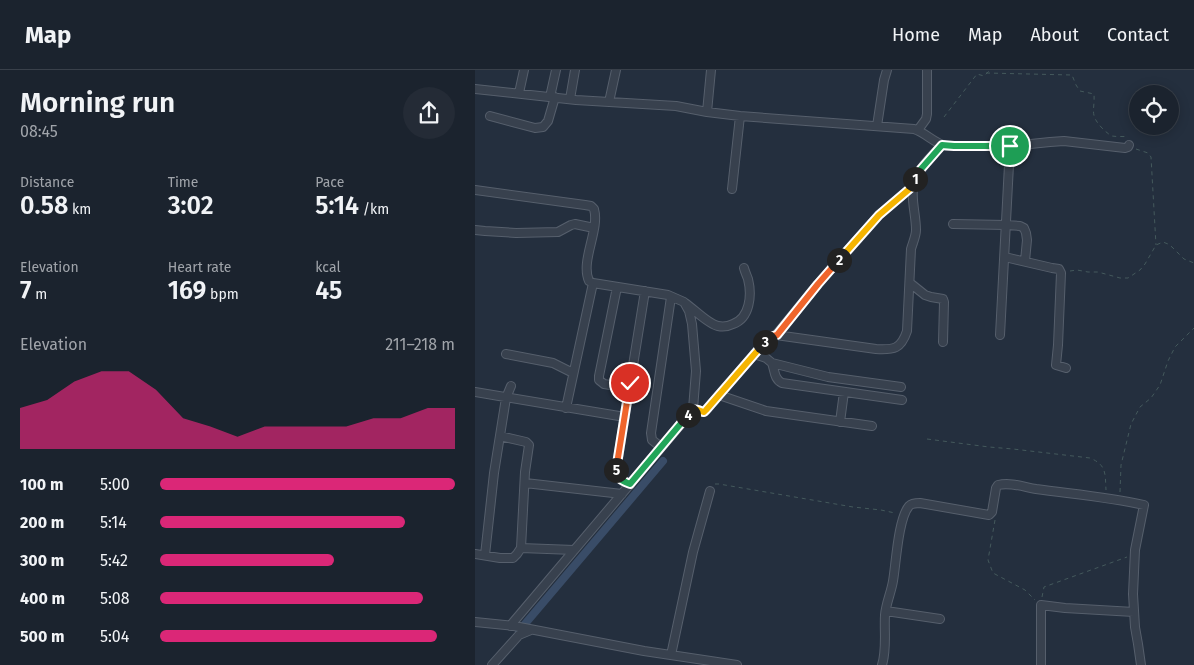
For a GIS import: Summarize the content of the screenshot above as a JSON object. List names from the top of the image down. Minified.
{"page":{"header":"Map","nav":["Home","Map","About","Contact"],"heading":["Morning run","08:45"],"stats":[["Distance","0.58 km"],["Time","3:02"],["Pace","5:14 /km"],["Elevation","7 m"],["Heart rate","169 bpm"],["kcal","45"]],"pins":["1","2","3","4","5"],"chart":["Elevation","211–218 m"],"list":[{"name":"100 m","note":"5:00"},{"name":"200 m","note":"5:14"},{"name":"300 m","note":"5:42"},{"name":"400 m","note":"5:08"},{"name":"500 m","note":"5:04"}]}}
